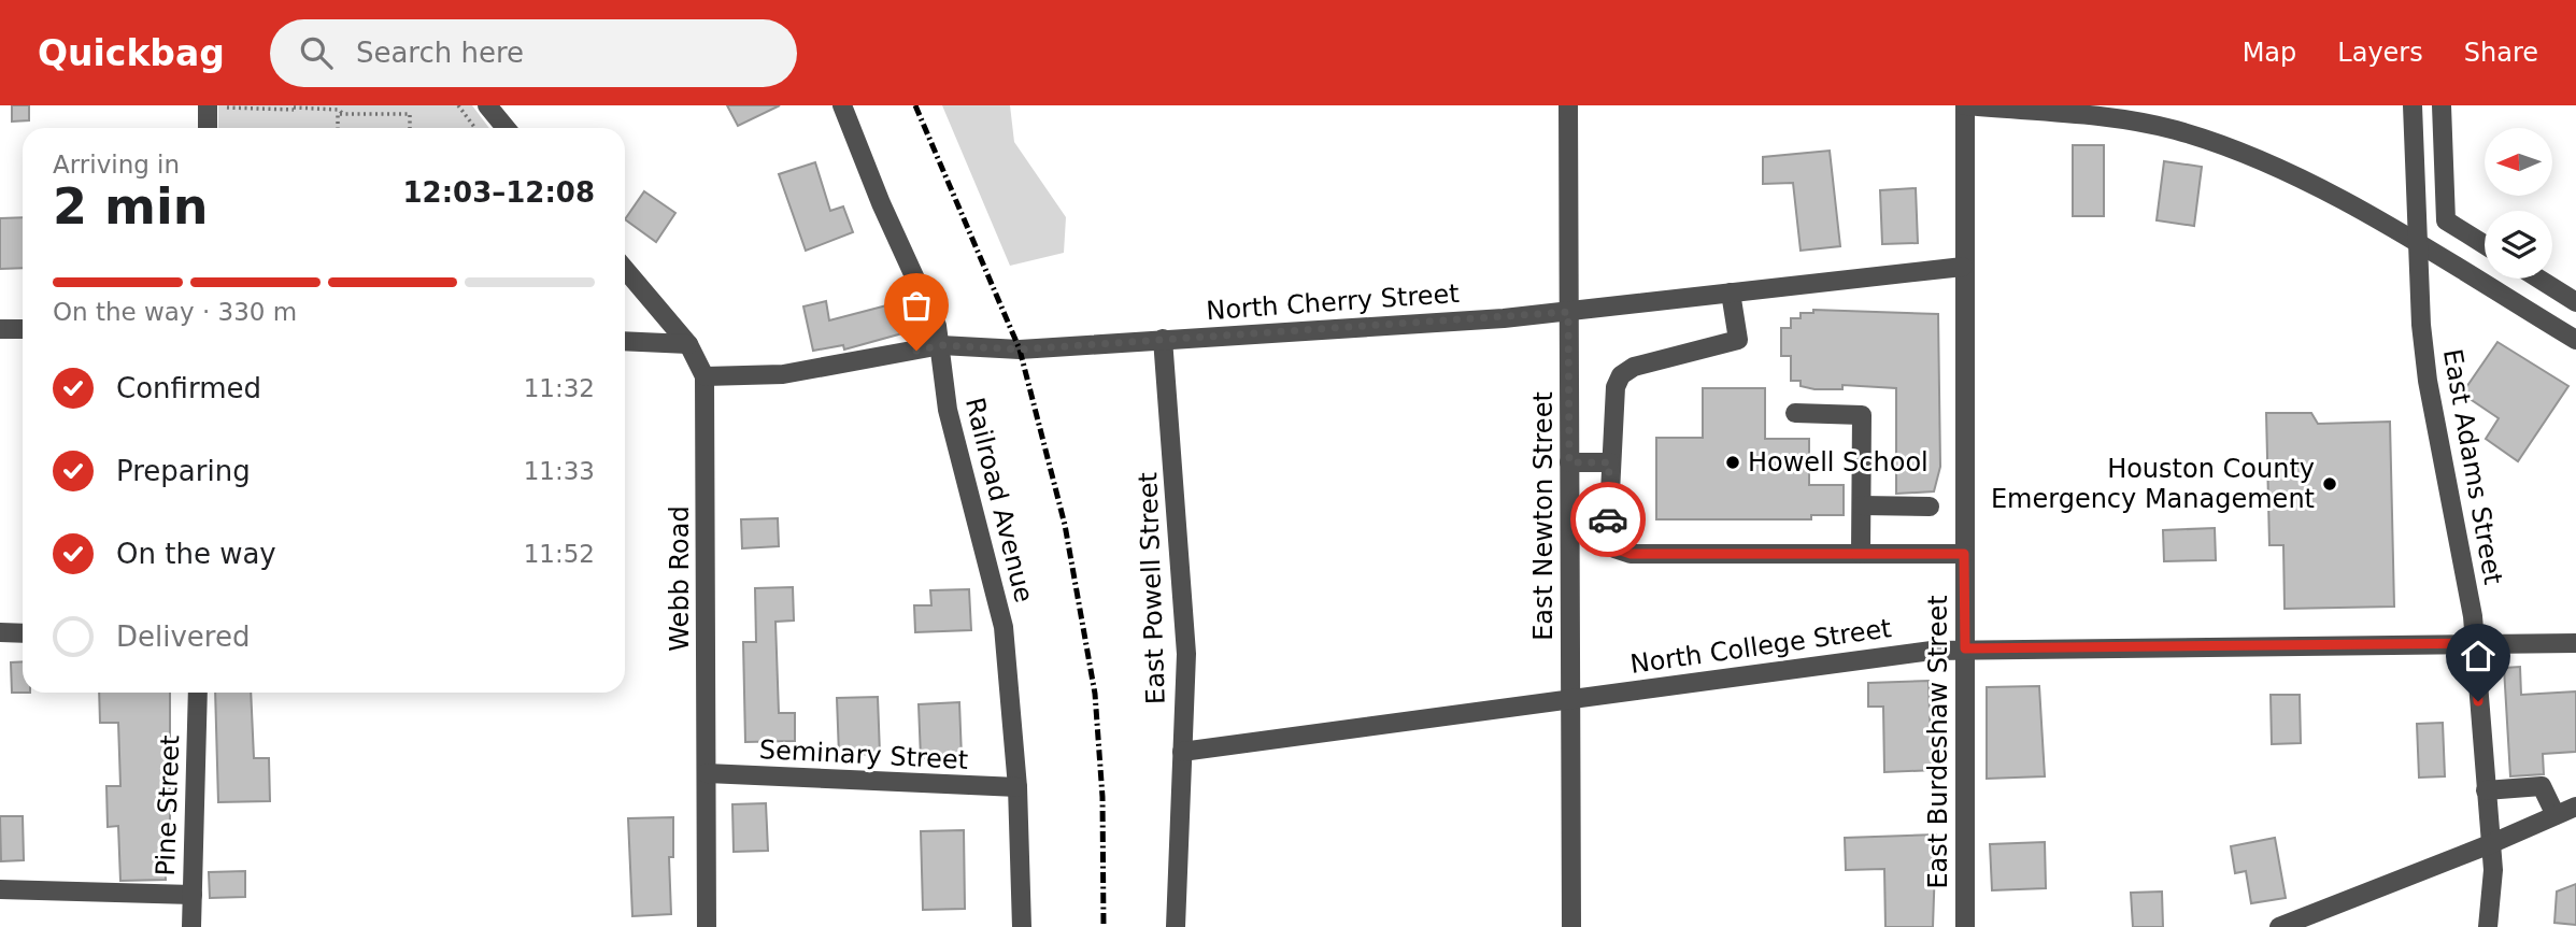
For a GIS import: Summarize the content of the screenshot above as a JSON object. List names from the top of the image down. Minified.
{"streets":{"street":["North Cherry Street","East Adams Street","Railroad Avenue","East Newton Street","Webb Road","East Powell Street","North College Street","East Burdeshaw Street","Seminary Street","Pine Street"]},"crossings":[["North Cherry Street","Railroad Avenue"],["North Cherry Street","East Newton Street"],["North Cherry Street","Webb Road"],["North Cherry Street","East Powell Street"],["North Cherry Street","East Burdeshaw Street"],["East Adams Street","North College Street"],["Railroad Avenue","Seminary Street"],["East Newton Street","North College Street"],["Webb Road","Seminary Street"],["East Powell Street","North College Street"],["North College Street","East Burdeshaw Street"]],"places":["Howell School","Houston County Emergency Management"],"north":"left","page":{"header":"Quickbag","search":"Search here","nav":["Map","Layers","Share"],"heading":["2 min","Arriving in","12:03–12:08"],"bar":"On the way · 330 m","list":[["Confirmed","11:32"],["Preparing","11:33"],["On the way","11:52"],"Delivered"]}}
